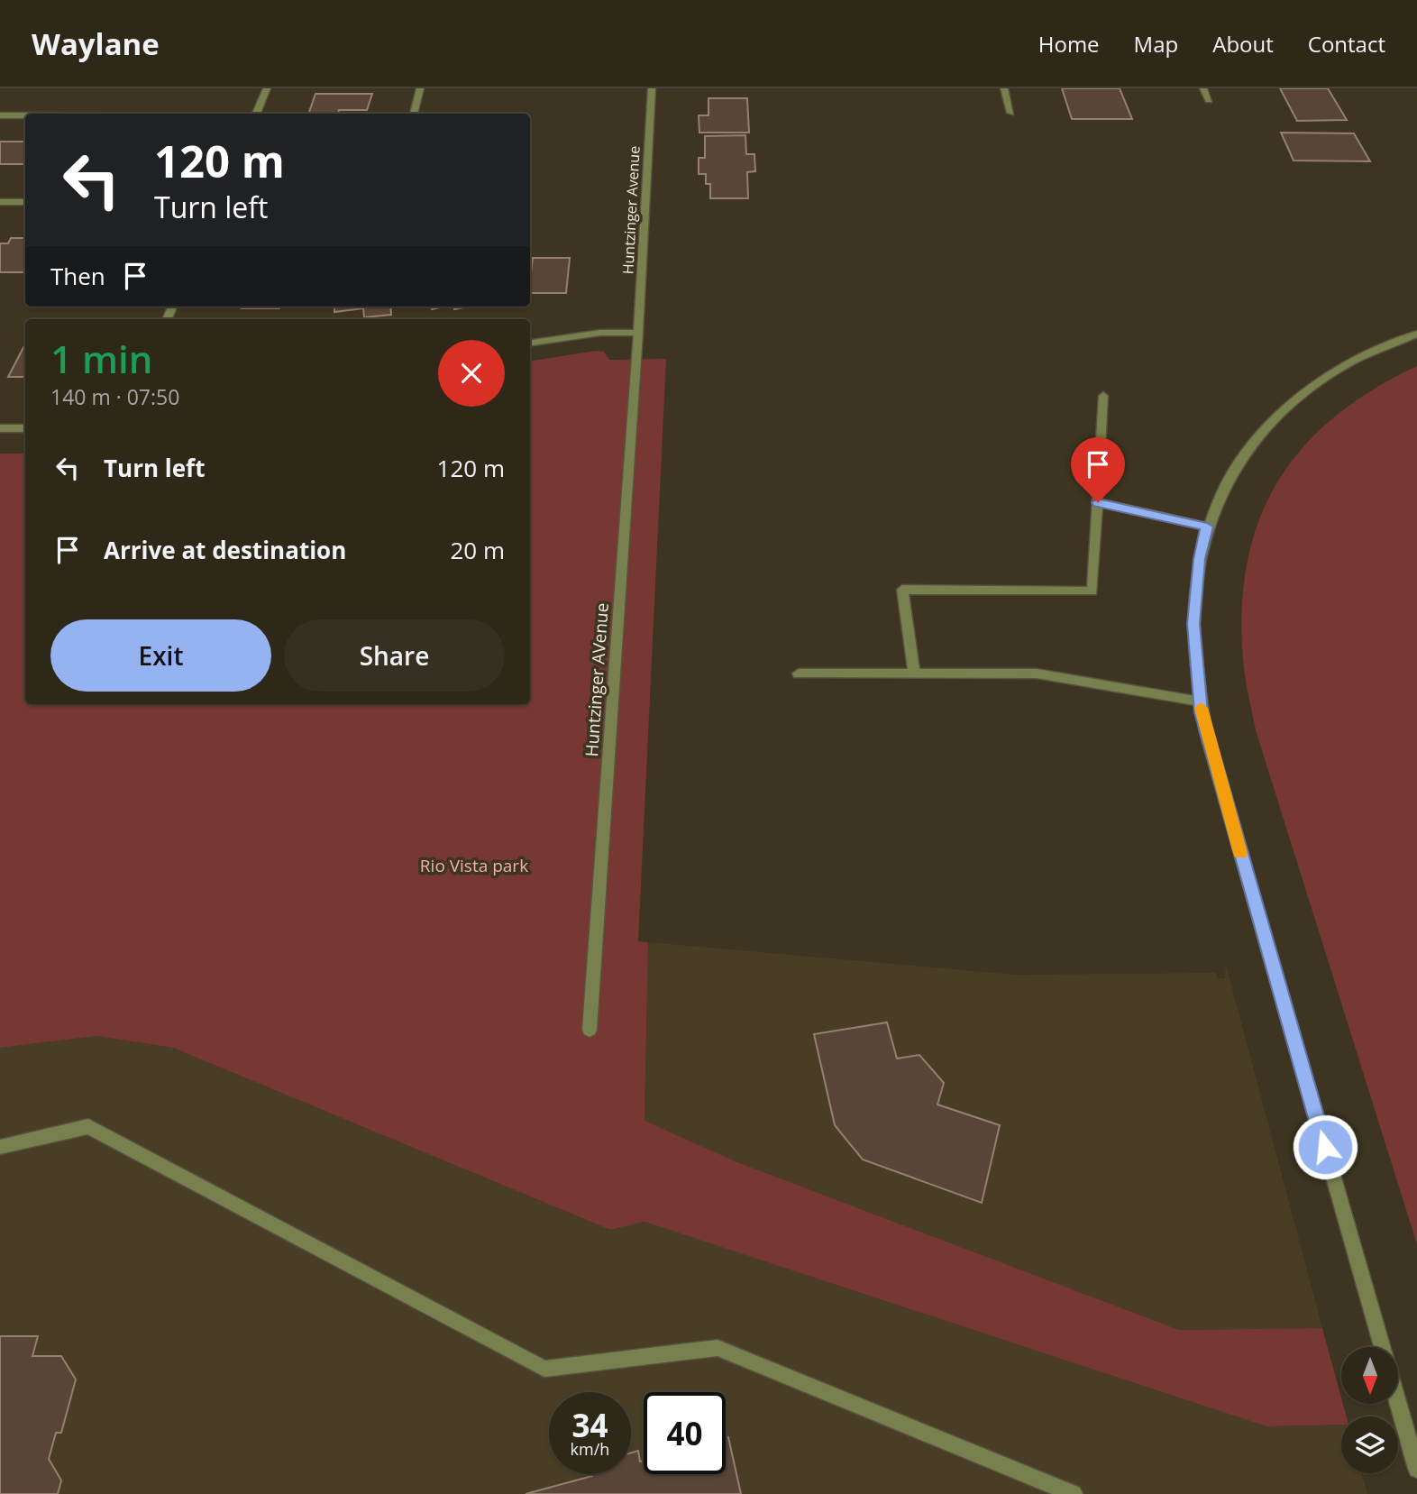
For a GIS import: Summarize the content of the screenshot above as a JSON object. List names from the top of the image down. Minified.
{"streets":{"street":["Huntzinger Avenue","Huntzinger AVenue"]},"crossings":[["Huntzinger Avenue","Huntzinger AVenue"]],"parks":["Rio Vista park"],"north":"bottom","page":{"header":"Waylane","nav":["Home","Map","About","Contact"],"turn":["120 m","Turn left"],"then":"Then","heading":["1 min","140 m · 07:50"],"list":[{"name":"Turn left","value":"120 m"},{"name":"Arrive at destination","value":"20 m"}],"buttons":["Exit","Share"],"speed":"34 km/h","limit":"40"}}
